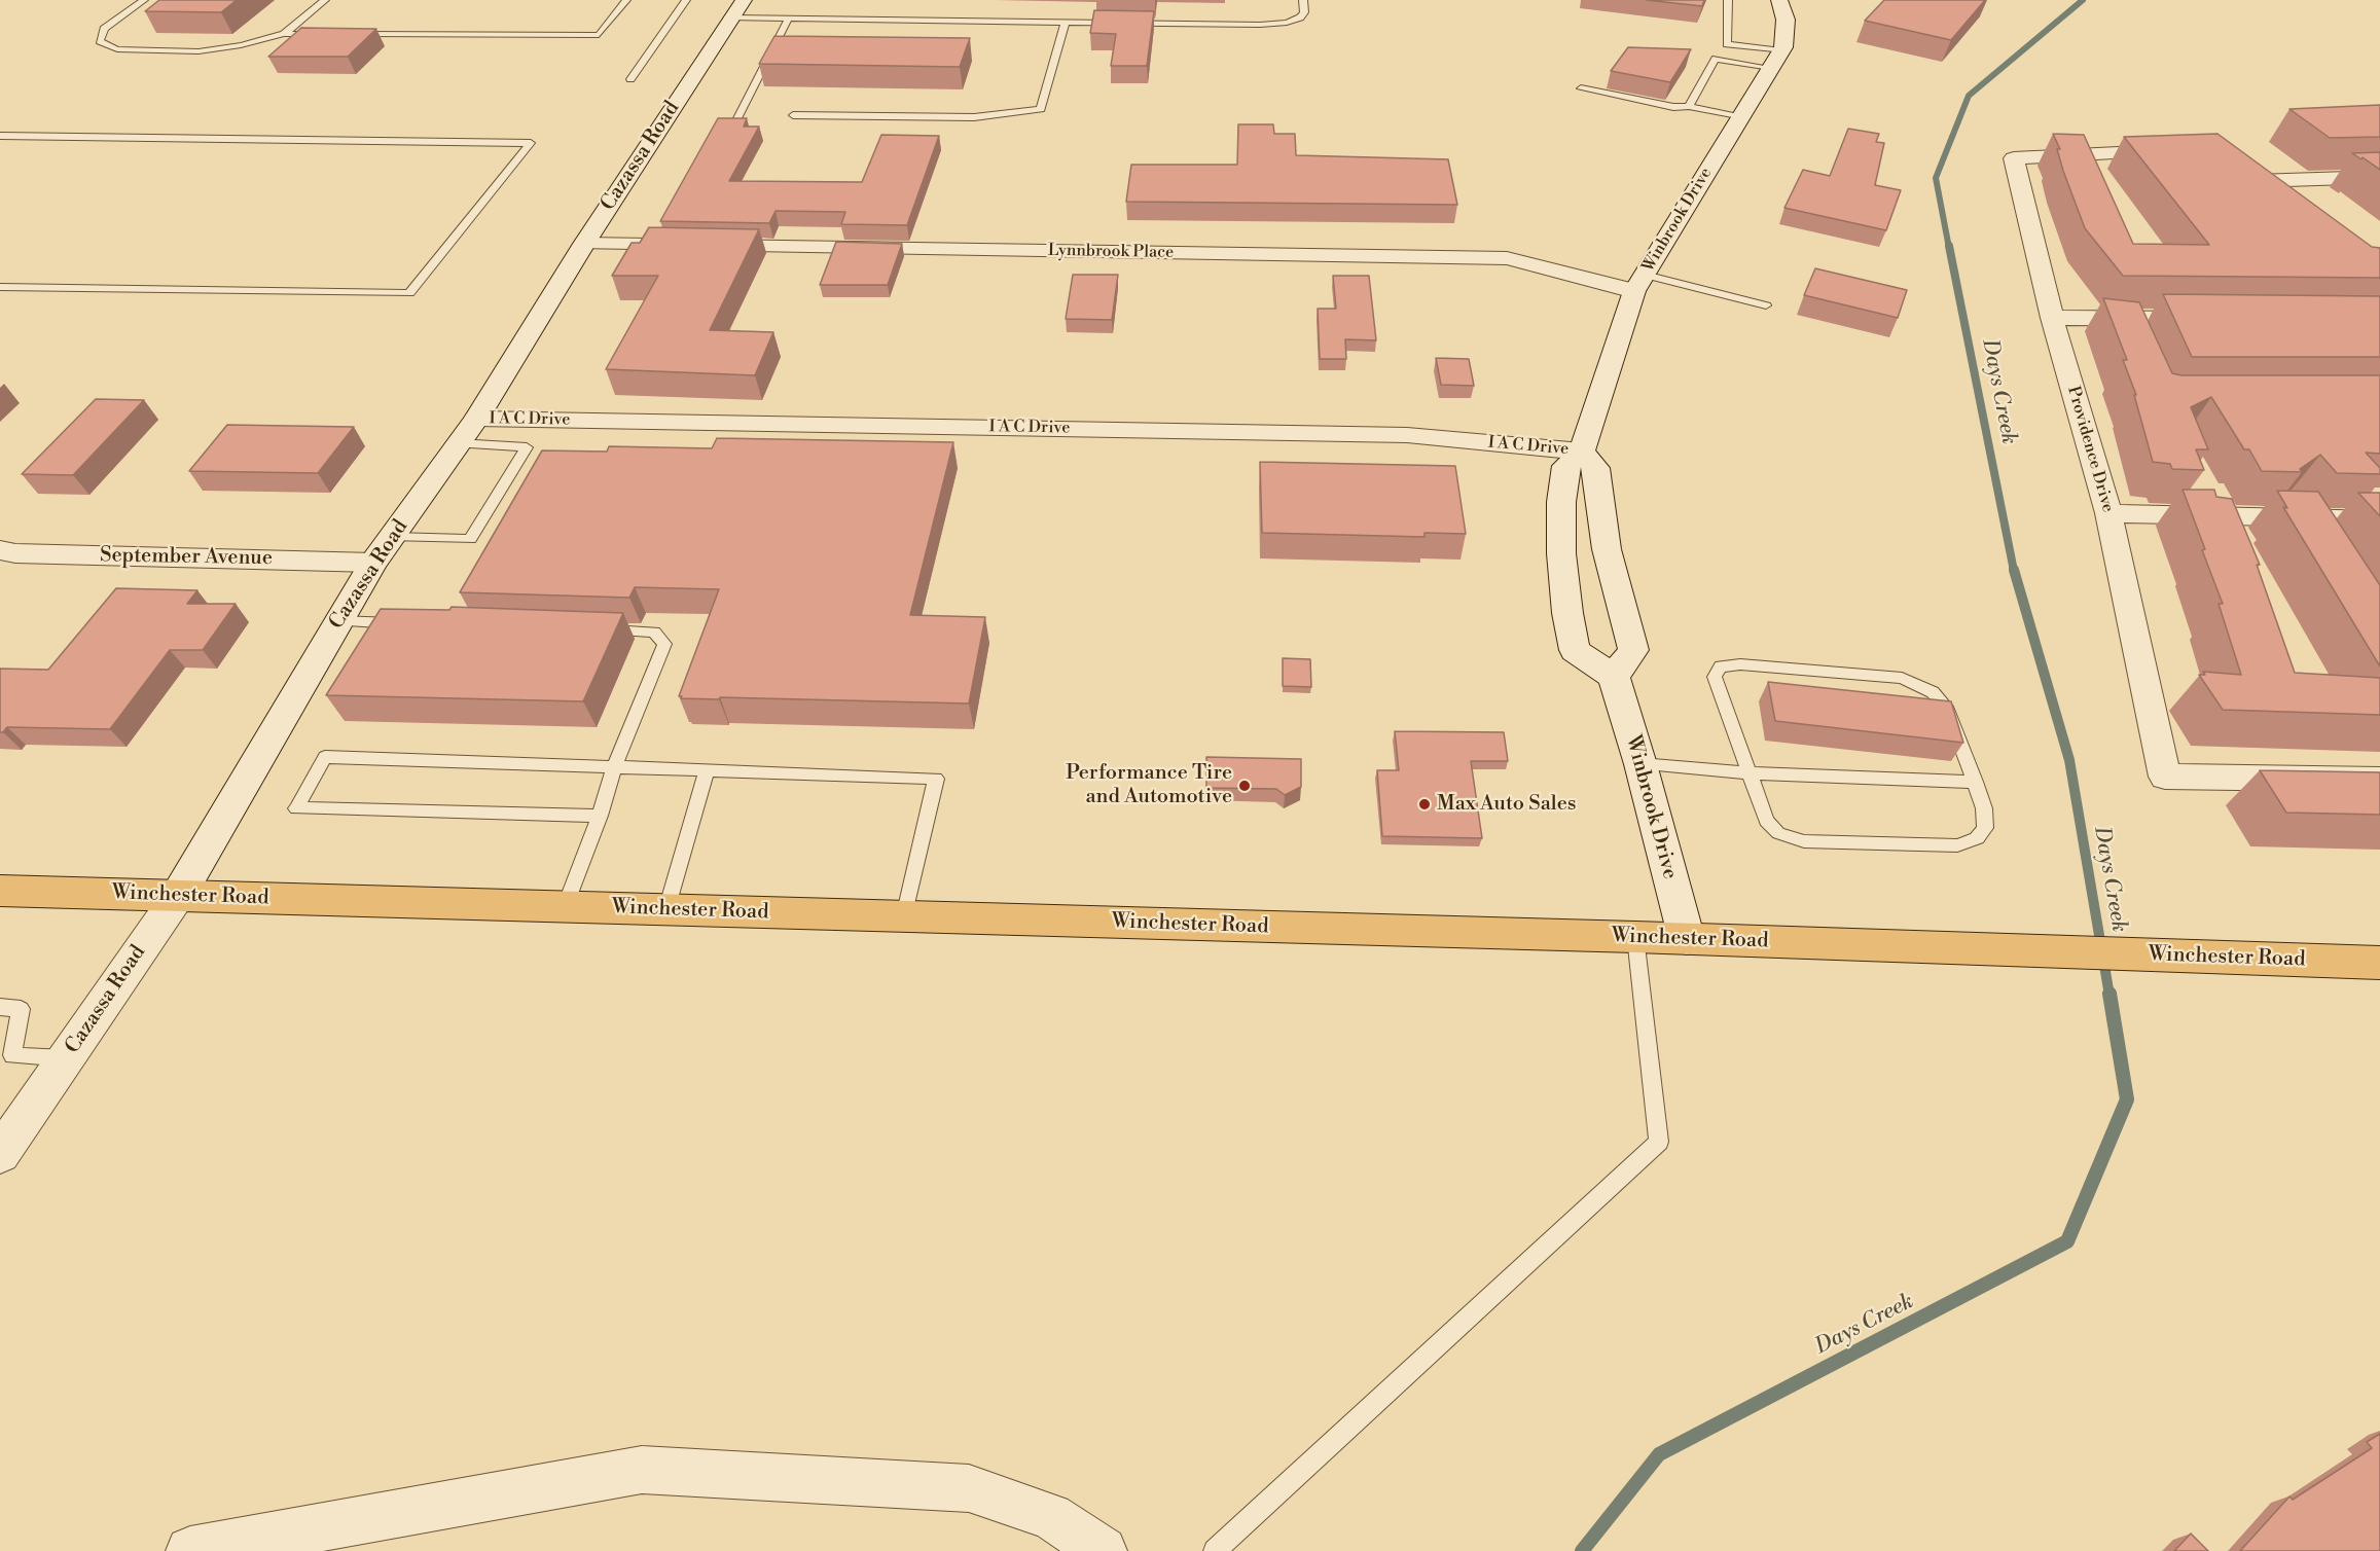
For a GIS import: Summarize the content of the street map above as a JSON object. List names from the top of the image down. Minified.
{"streets":{"main road":["Winchester Road"],"street":["Cazassa Road","Winbrook Drive","Lynnbrook Place","I A C Drive","Providence Drive","September Avenue"]},"crossings":[["Cazassa Road","Lynnbrook Place"],["Cazassa Road","I A C Drive"],["Cazassa Road","September Avenue"],["Cazassa Road","Winchester Road"],["Winbrook Drive","Lynnbrook Place"],["Winbrook Drive","I A C Drive"],["Winbrook Drive","Winchester Road"]],"water":["Days Creek"],"places":["Performance Tire and Automotive","Max Auto Sales"]}
